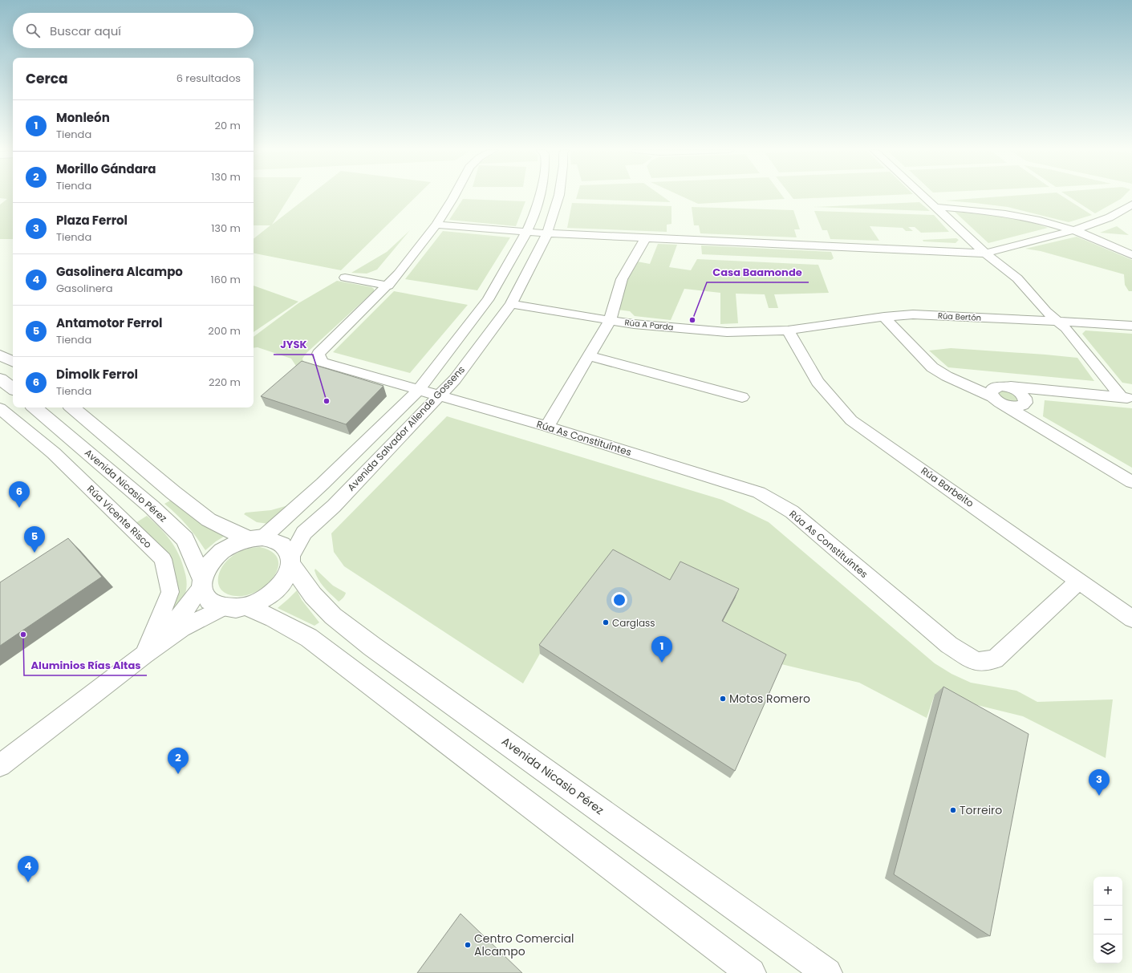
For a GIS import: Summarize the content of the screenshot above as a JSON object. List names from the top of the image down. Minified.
{"streets":{"highway":["Avenida Nicasio Pérez"],"street":["Rúa Bertón","Rúa A Parda","Avenida Salvador Allende Gossens","Rúa As Constituíntes","Rúa Barbeito","Rúa Vicente Risco"]},"crossings":[["Rúa Bertón","Rúa A Parda"],["Rúa Bertón","Rúa Barbeito"],["Rúa A Parda","Avenida Salvador Allende Gossens"],["Rúa A Parda","Rúa Barbeito"],["Avenida Salvador Allende Gossens","Rúa As Constituíntes"],["Avenida Salvador Allende Gossens","Avenida Nicasio Pérez"],["Rúa As Constituíntes","Rúa Barbeito"]],"places":["Casa Baamonde","JYSK","Carglass","Aluminios Rías Altas","Motos Romero","Torreiro","Centro Comercial Alcampo"],"page":{"search":"Buscar aquí","heading":["Cerca","6 resultados"],"list":[{"mark":"1","name":"Monleón","note":"Tienda","value":"20 m"},{"mark":"2","name":"Morillo Gándara","note":"Tienda","value":"130 m"},{"mark":"3","name":"Plaza Ferrol","note":"Tienda","value":"130 m"},{"mark":"4","name":"Gasolinera Alcampo","note":"Gasolinera","value":"160 m"},{"mark":"5","name":"Antamotor Ferrol","note":"Tienda","value":"200 m"},{"mark":"6","name":"Dimolk Ferrol","note":"Tienda","value":"220 m"}],"pins":["6","5","1","2","3","4"],"map_buttons":["+","−"]}}
